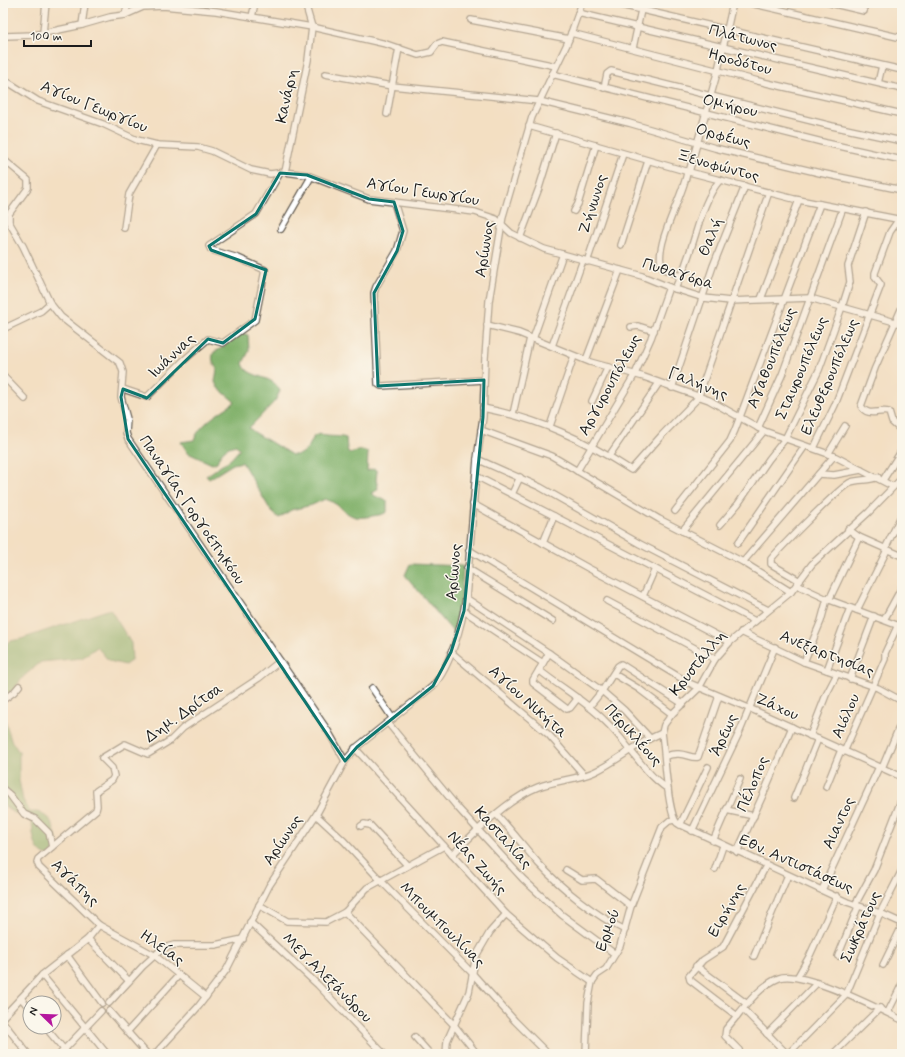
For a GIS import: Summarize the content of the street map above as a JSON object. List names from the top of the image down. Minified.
{"streets":{"street":["Πλάτωνος","Ηροδότου","Κανάρη","Ομήρου","Αγίου Γεωργίου","Ορφέως","Ξενοφώντος","Ζήνωνος","Θαλή","Αρίωνος","Πυθαγόρα","Ιωάννας","Αγαθουπόλεως","Σταυρουπόλεως","Ελευθερουπόλεως","Γαλήνης","Αργυρουπόλεως","Παναγίας Γοργοεπηκόου","Ανεξαρτησίας","Κρυστάλλη","Αγίου Νικήτα","Ζάχου","Δημ. Δρίτσα","Αιόλου","Περικλέους","Άρεως","Πέλοπος","Αιαντος","Κασταλίας","Νέας Ζωής","Εθν. Αντιστάσεως","Αγάπης","Ειρήνης","Μπουμπουλίνας","Σωκράτους","Ερμού","Ηλείας","Μεγ.Αλεξάνδρου"]},"crossings":[["Πλάτωνος","Αρίωνος"],["Ηροδότου","Αρίωνος"],["Κανάρη","Αγίου Γεωργίου"],["Κανάρη","Ιωάννας"],["Ομήρου","Αρίωνος"],["Αγίου Γεωργίου","Αρίωνος"],["Αγίου Γεωργίου","Πυθαγόρα"],["Αγίου Γεωργίου","Ιωάννας"],["Ορφέως","Αρίωνος"],["Ξενοφώντος","Ζήνωνος"],["Ξενοφώντος","Θαλή"],["Ξενοφώντος","Αρίωνος"],["Ξενοφώντος","Αγαθουπόλεως"],["Ξενοφώντος","Σταυρουπόλεως"],["Ξενοφώντος","Ελευθερουπόλεως"],["Ξενοφώντος","Αργυρουπόλεως"],["Ζήνωνος","Πυθαγόρα"],["Ζήνωνος","Γαλήνης"],["Θαλή","Πυθαγόρα"],["Θαλή","Γαλήνης"],["Αρίωνος","Πυθαγόρα"],["Αρίωνος","Γαλήνης"],["Αρίωνος","Παναγίας Γοργοεπηκόου"],["Αρίωνος","Αγίου Νικήτα"],["Αρίωνος","Ζάχου"],["Αρίωνος","Κασταλίας"],["Αρίωνος","Νέας Ζωής"],["Αρίωνος","Μπουμπουλίνας"],["Αρίωνος","Ηλείας"],["Αρίωνος","Μεγ.Αλεξάνδρου"],["Πυθαγόρα","Αγαθουπόλεως"],["Πυθαγόρα","Σταυρουπόλεως"],["Πυθαγόρα","Ελευθερουπόλεως"],["Πυθαγόρα","Αργυρουπόλεως"],["Ιωάννας","Παναγίας Γοργοεπηκόου"],["Αγαθουπόλεως","Γαλήνης"],["Σταυρουπόλεως","Γαλήνης"],["Ελευθερουπόλεως","Γαλήνης"],["Γαλήνης","Αργυρουπόλεως"],["Γαλήνης","Κρυστάλλη"],["Παναγίας Γοργοεπηκόου","Δημ. Δρίτσα"],["Ανεξαρτησίας","Κρυστάλλη"],["Ανεξαρτησίας","Αιόλου"],["Ανεξαρτησίας","Άρεως"],["Κρυστάλλη","Ζάχου"],["Ζάχου","Αιόλου"],["Ζάχου","Άρεως"],["Ζάχου","Πέλοπος"],["Ζάχου","Αιαντος"],["Δημ. Δρίτσα","Αγάπης"],["Άρεως","Εθν. Αντιστάσεως"],["Πέλοπος","Εθν. Αντιστάσεως"],["Αιαντος","Εθν. Αντιστάσεως"],["Κασταλίας","Ερμού"],["Νέας Ζωής","Ερμού"],["Εθν. Αντιστάσεως","Ειρήνης"],["Εθν. Αντιστάσεως","Σωκράτους"],["Αγάπης","Ηλείας"]],"scale_bar":"100 m","north":"top left"}
